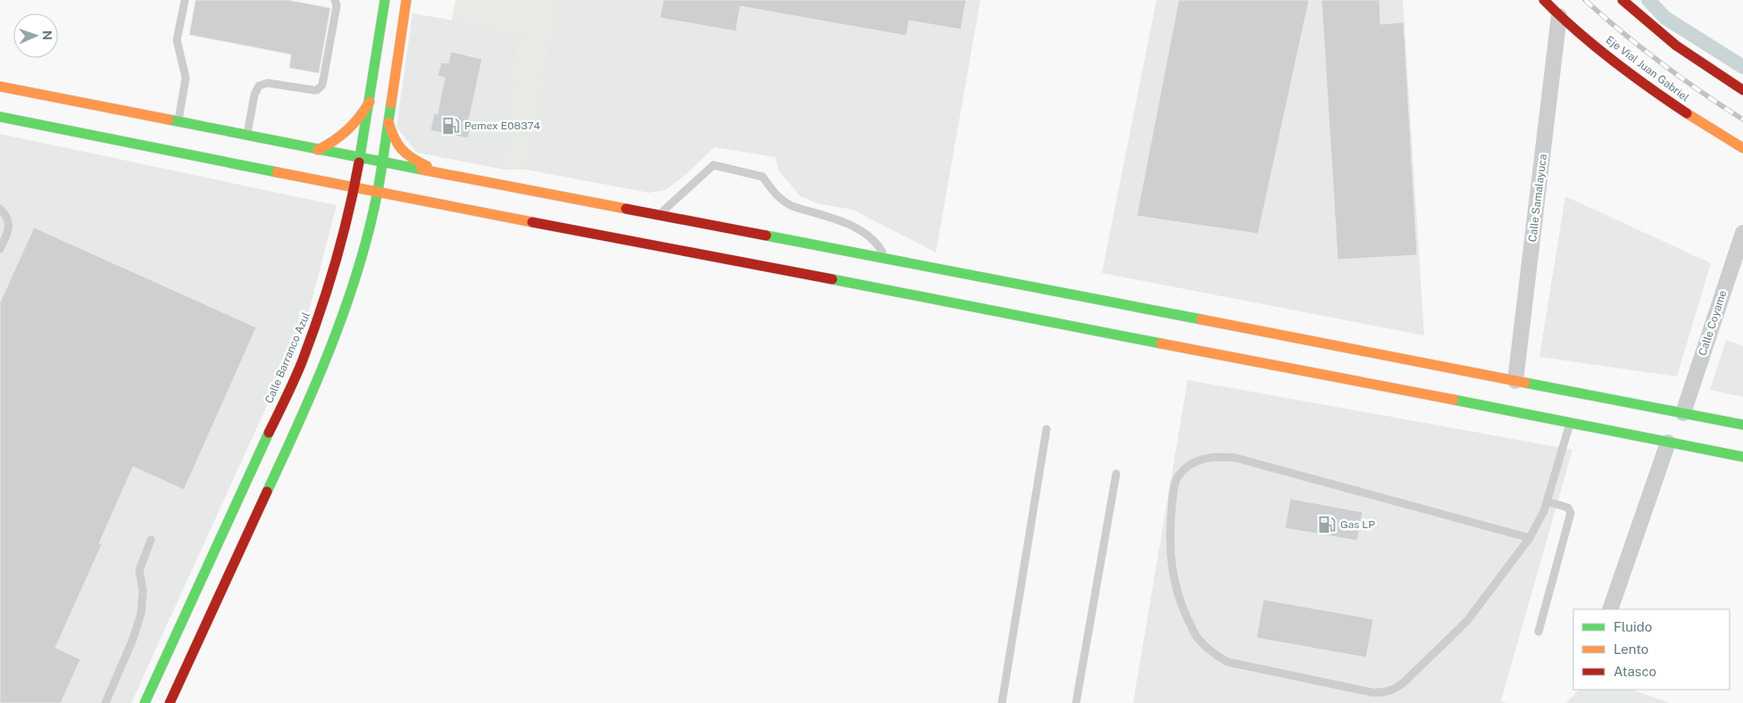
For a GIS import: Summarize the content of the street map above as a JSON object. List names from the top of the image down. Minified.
{"streets":{"main road":["Eje Vial Juan Gabriel","Calle Barranco Azul"],"street":["Calle Samalayuca","Calle Coyame"]},"crossings":[["Eje Vial Juan Gabriel","Calle Samalayuca"]],"places":{"fuel station":["Pemex E08374","Gas LP"]},"legend":["Fluido","Lento","Atasco"],"north":"right"}
